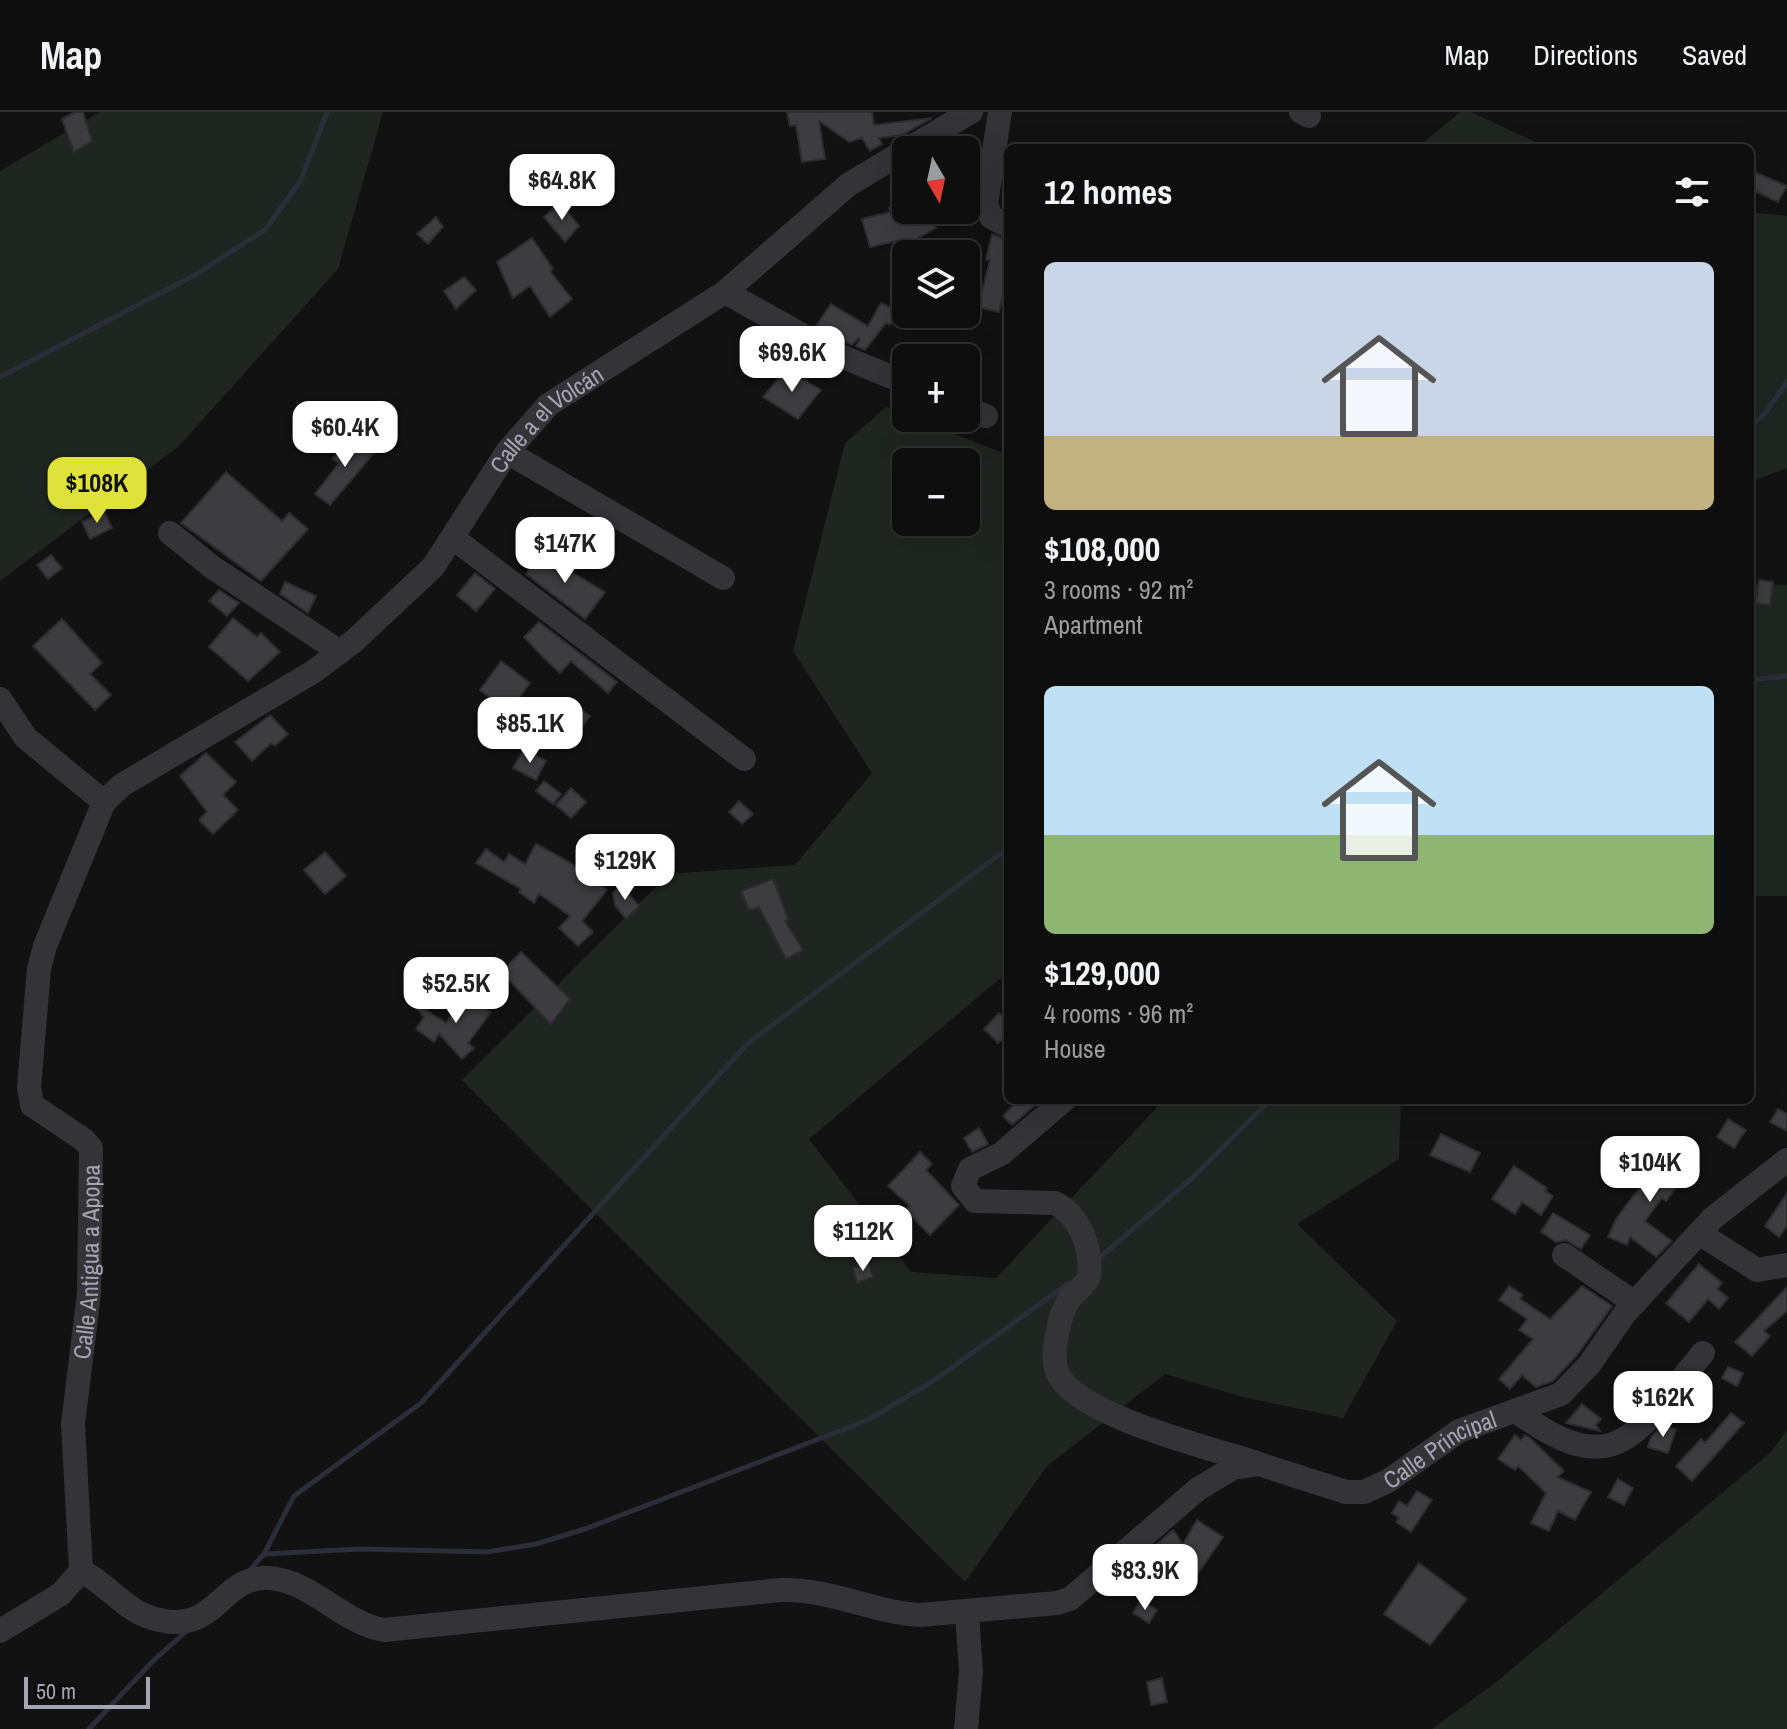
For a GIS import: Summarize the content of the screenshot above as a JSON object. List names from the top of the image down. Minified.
{"streets":{"street":["Calle a el Volcán","Calle Antigua a Apopa","Calle Principal"]},"crossings":[["Calle a el Volcán","Calle Antigua a Apopa"]],"scale_bar":"50 m","north":"bottom","page":{"header":"Map","nav":["Map","Directions","Saved"],"map_buttons":["+","−"],"heading":"12 homes","price":["$64.8K","$69.6K","$60.4K","$108K","$147K","$85.1K","$129K","$52.5K","$104K","$112K","$162K","$83.9K"],"list":[{"name":"$108,000","note":"3 rooms · 92 m² · Apartment"},{"name":"$129,000","note":"4 rooms · 96 m² · House"}],"scale":"50 m"}}
